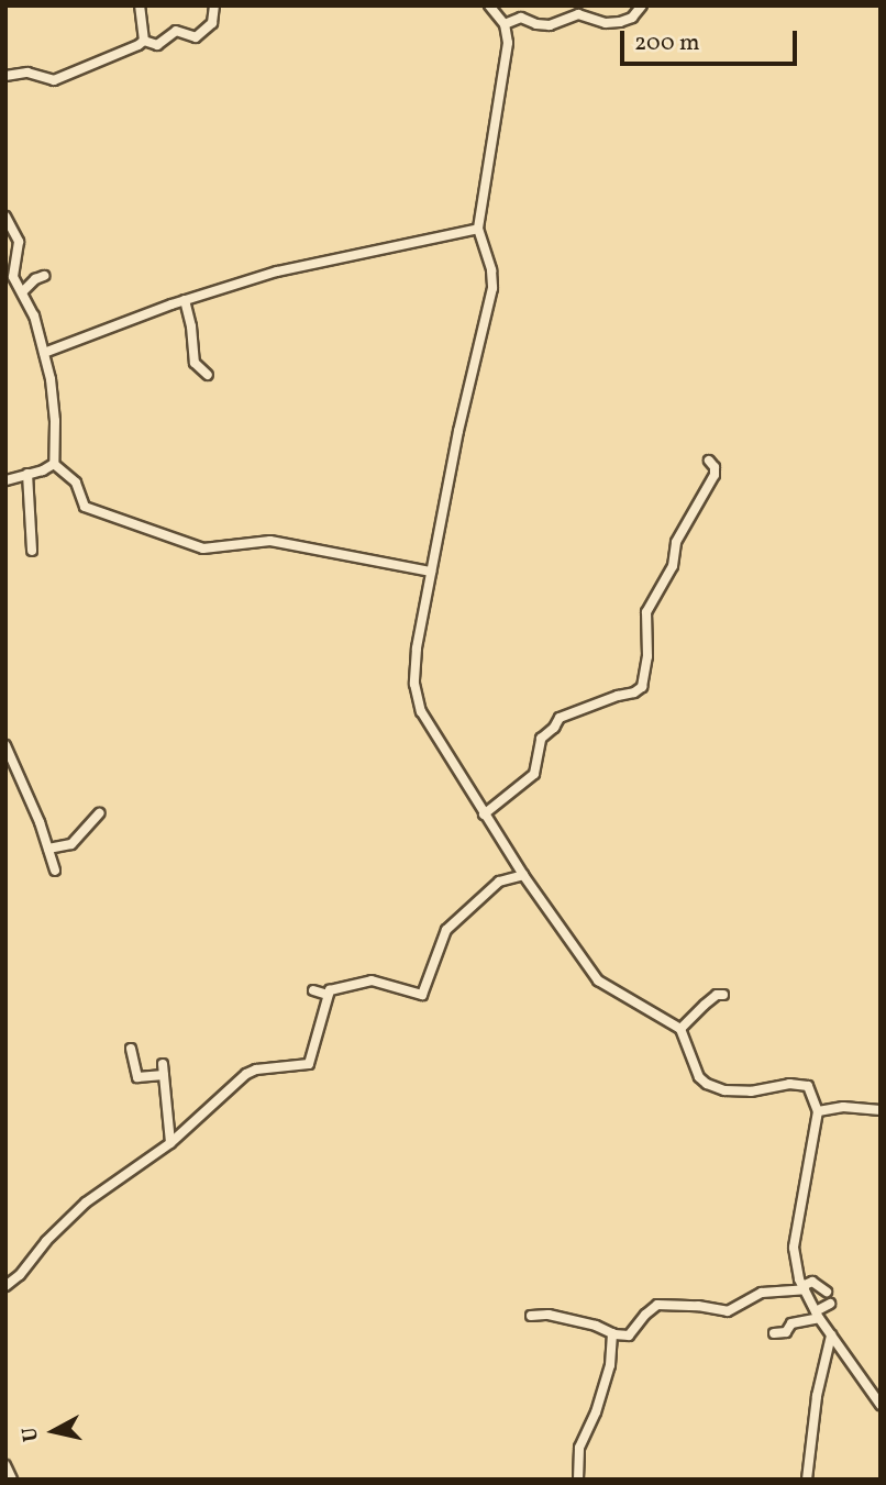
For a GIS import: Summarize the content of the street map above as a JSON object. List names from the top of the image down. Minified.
{"scale_bar":"200 m","north":"left"}
